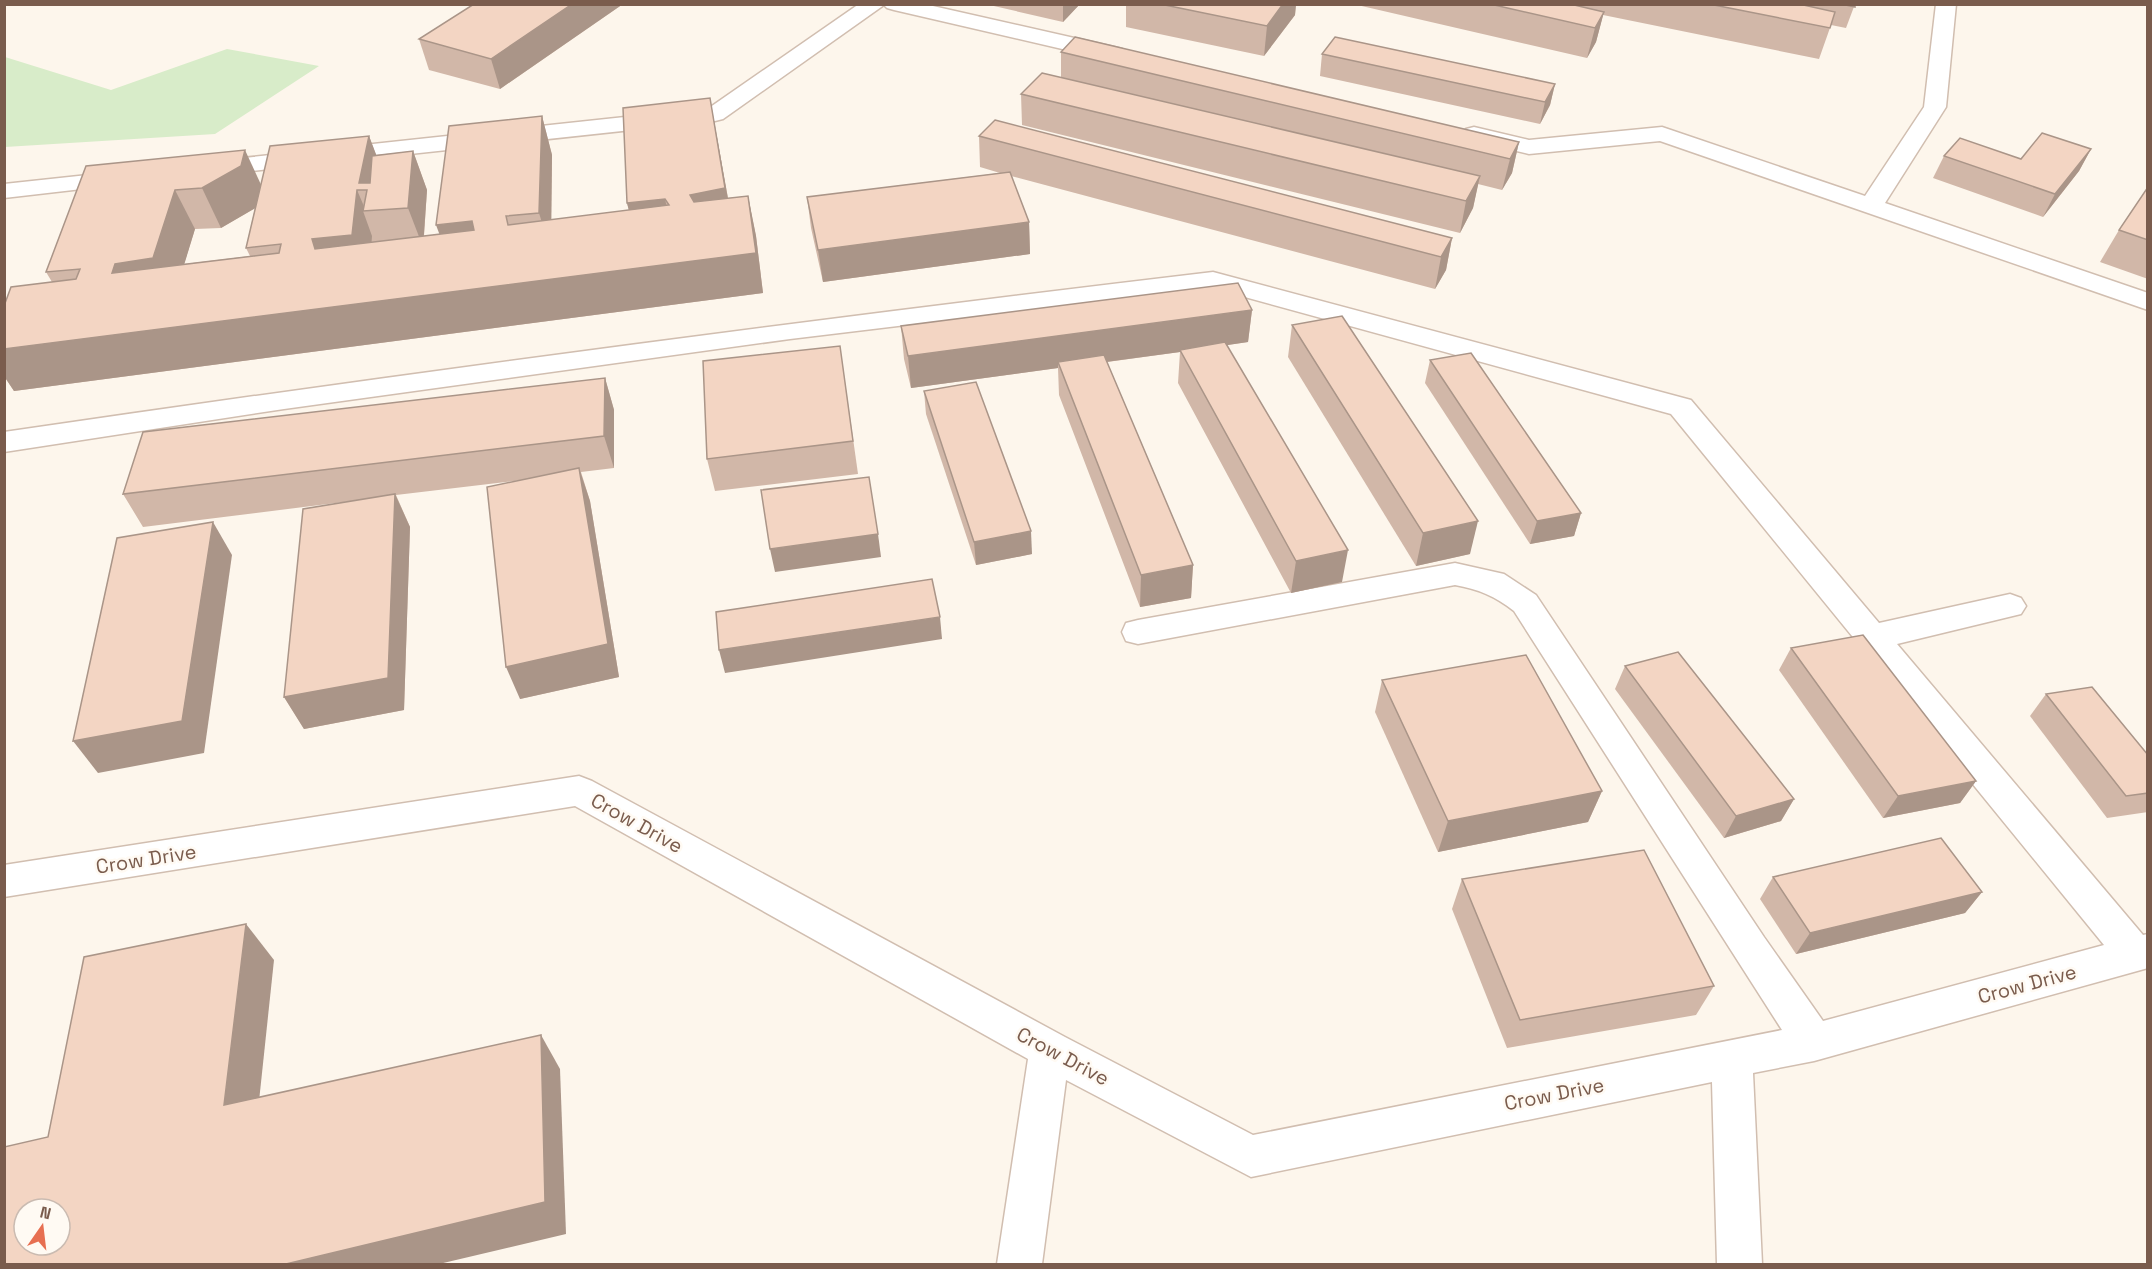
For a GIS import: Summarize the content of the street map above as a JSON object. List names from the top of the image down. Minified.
{"streets":{"lane":["Crow Drive"]},"north":"top"}
